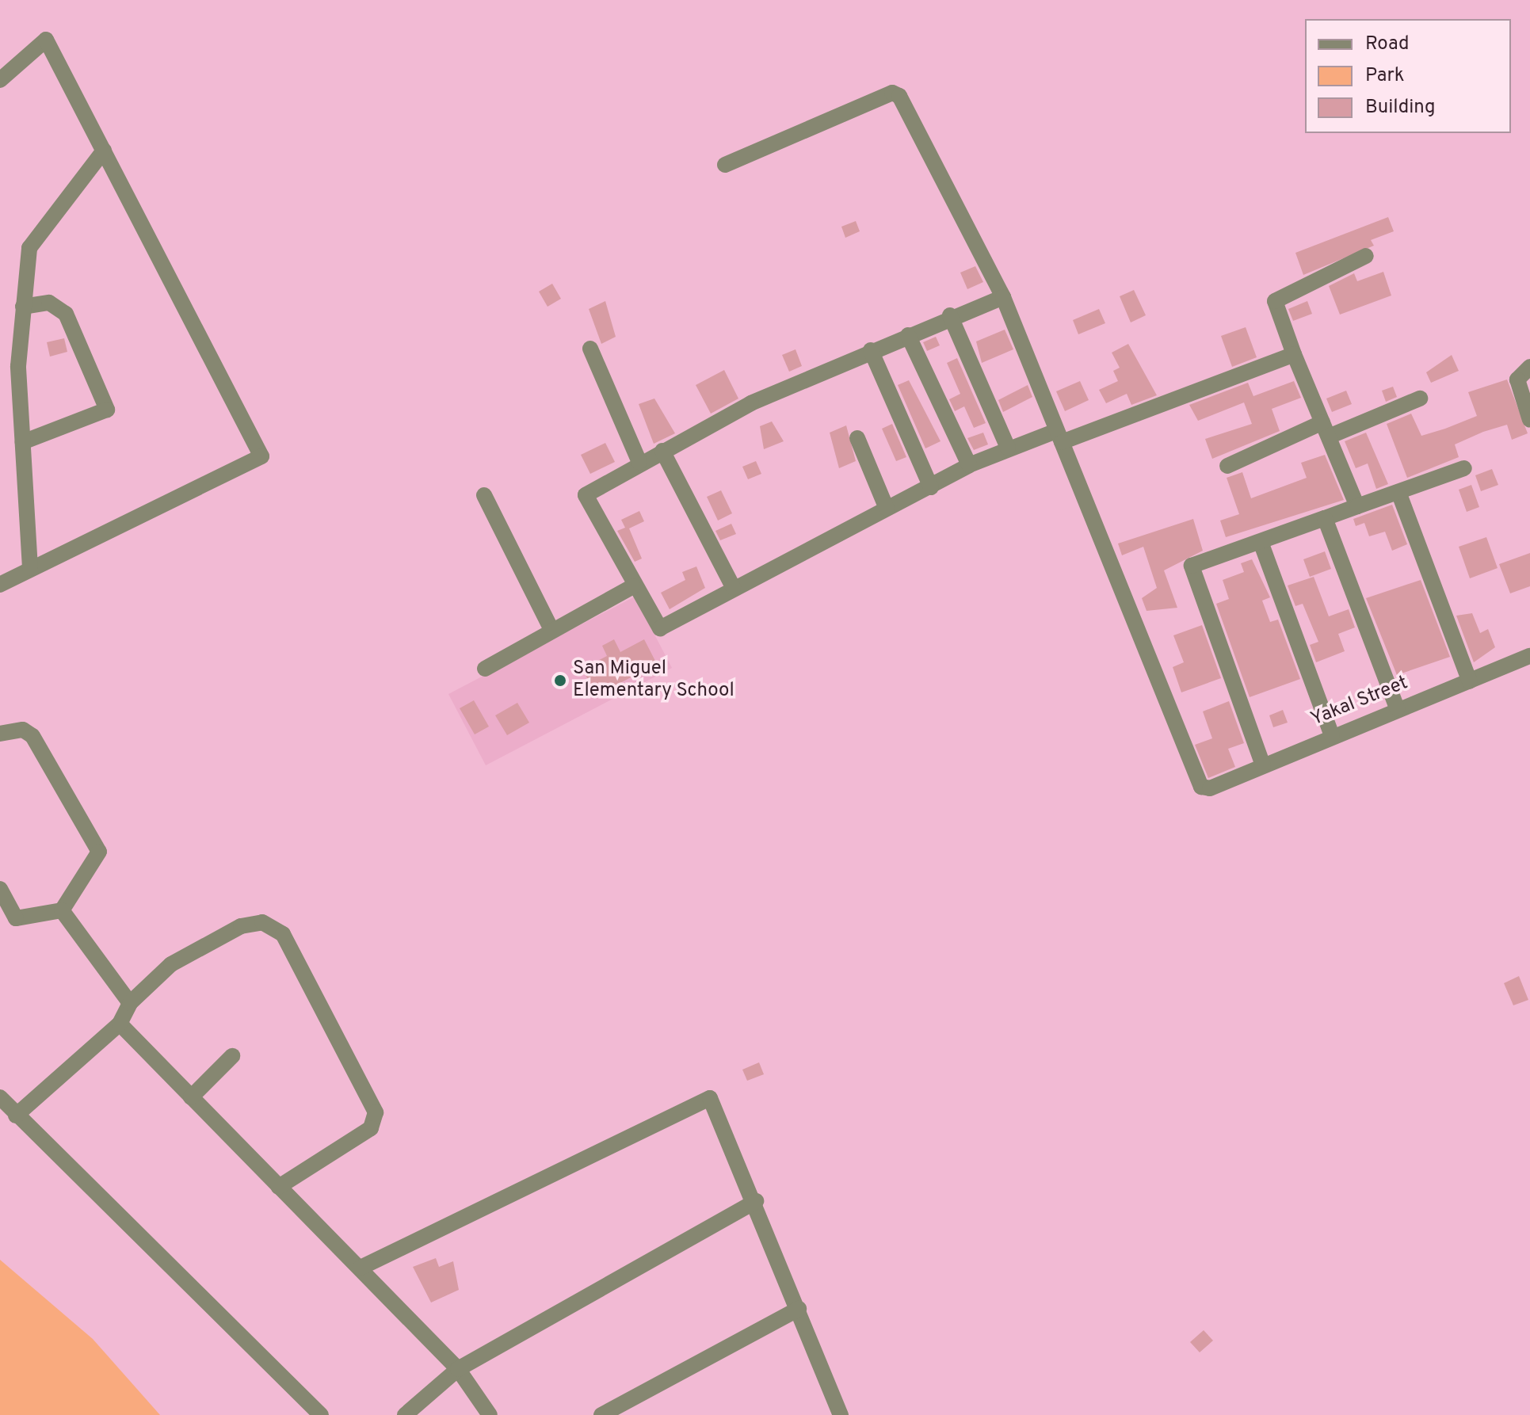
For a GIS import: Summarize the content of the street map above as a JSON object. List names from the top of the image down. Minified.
{"streets":{"street":["Yakal Street"]},"places":["San Miguel Elementary School"],"legend":["Road","Park","Building"]}
